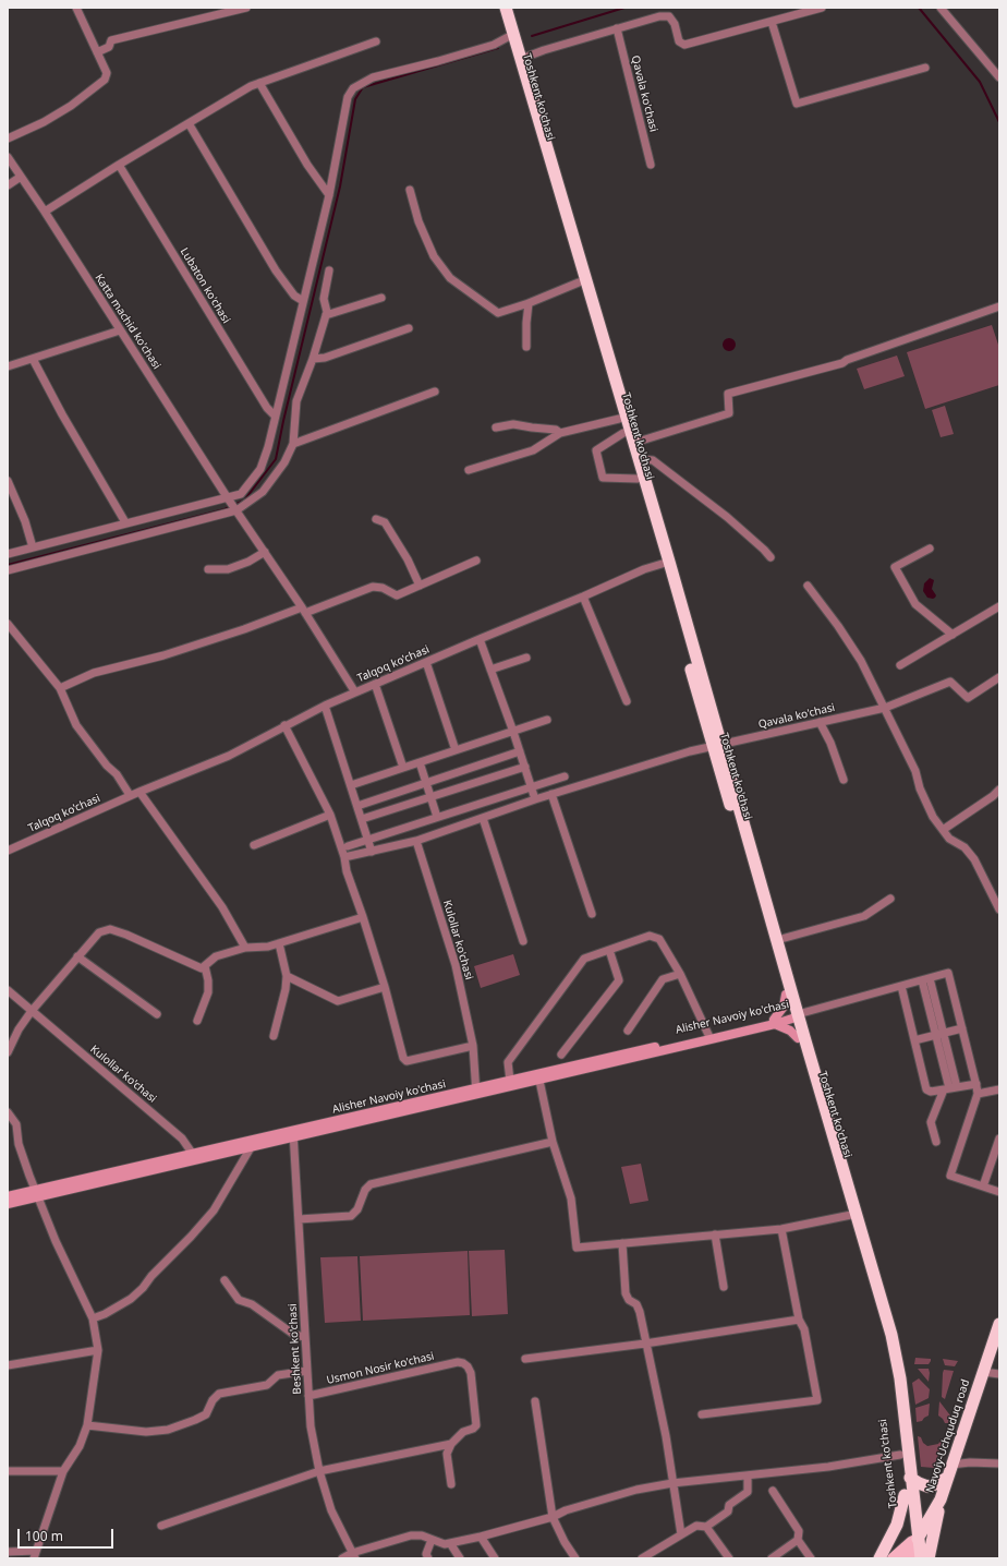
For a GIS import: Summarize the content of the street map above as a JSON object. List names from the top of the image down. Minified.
{"streets":{"highway":["Toshkent ko'chasi","Navoiy-Uchquduq road"],"main road":["Alisher Navoiy ko'chasi"],"street":["Qavala ko'chasi","Lubaton ko'chasi","Katta machid ko'chasi","Talqoq ko'chasi","Kulollar ko'chasi","Beshkent ko'chasi","Usmon Nosir ko'chasi"]},"crossings":[["Qavala ko'chasi","Toshkent ko'chasi"],["Toshkent ko'chasi","Talqoq ko'chasi"],["Toshkent ko'chasi","Alisher Navoiy ko'chasi"],["Toshkent ko'chasi","Navoiy-Uchquduq road"],["Katta machid ko'chasi","Talqoq ko'chasi"],["Kulollar ko'chasi","Alisher Navoiy ko'chasi"],["Alisher Navoiy ko'chasi","Beshkent ko'chasi"],["Beshkent ko'chasi","Usmon Nosir ko'chasi"]],"scale_bar":"100 m"}
